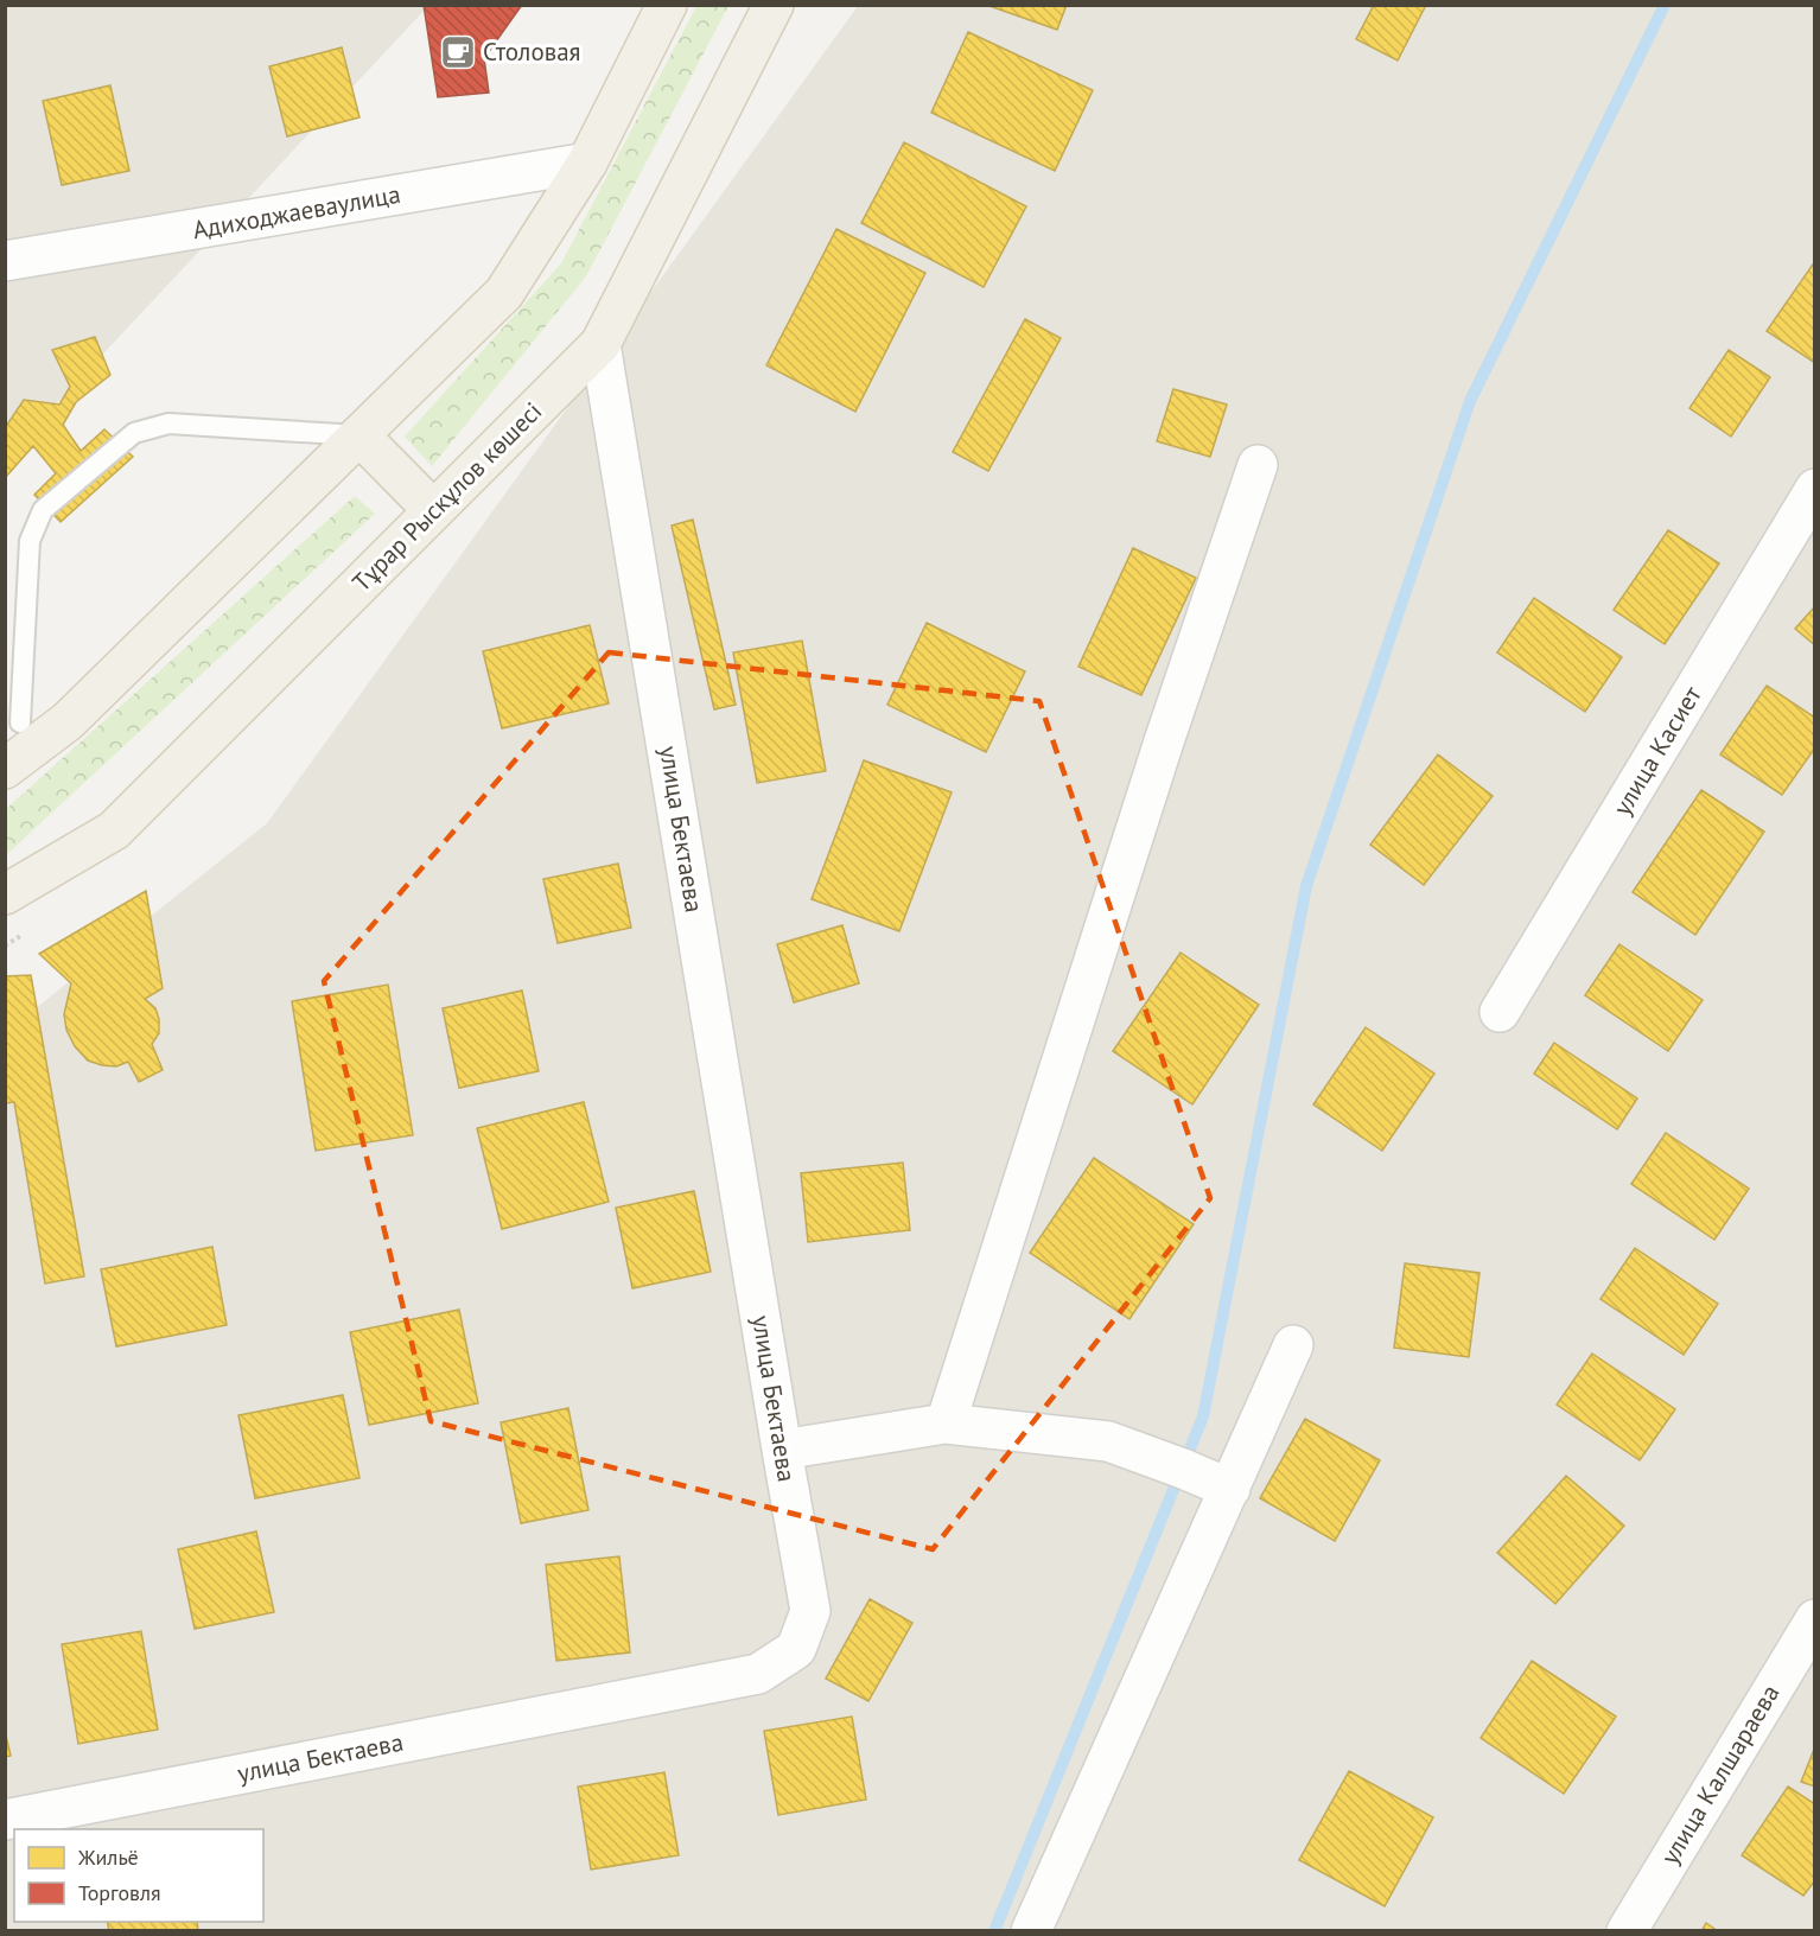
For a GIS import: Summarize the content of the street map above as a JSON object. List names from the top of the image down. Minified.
{"streets":{"main road":["Тұрар Рыскұлов көшесі"],"street":["Адиходжаеваулица","улица Касиет","улица Бектаева","улица Калшараева"]},"crossings":[["Тұрар Рыскұлов көшесі","улица Бектаева"]],"places":{"cafe":["Столовая"]},"legend":["Жильё","Торговля"]}
